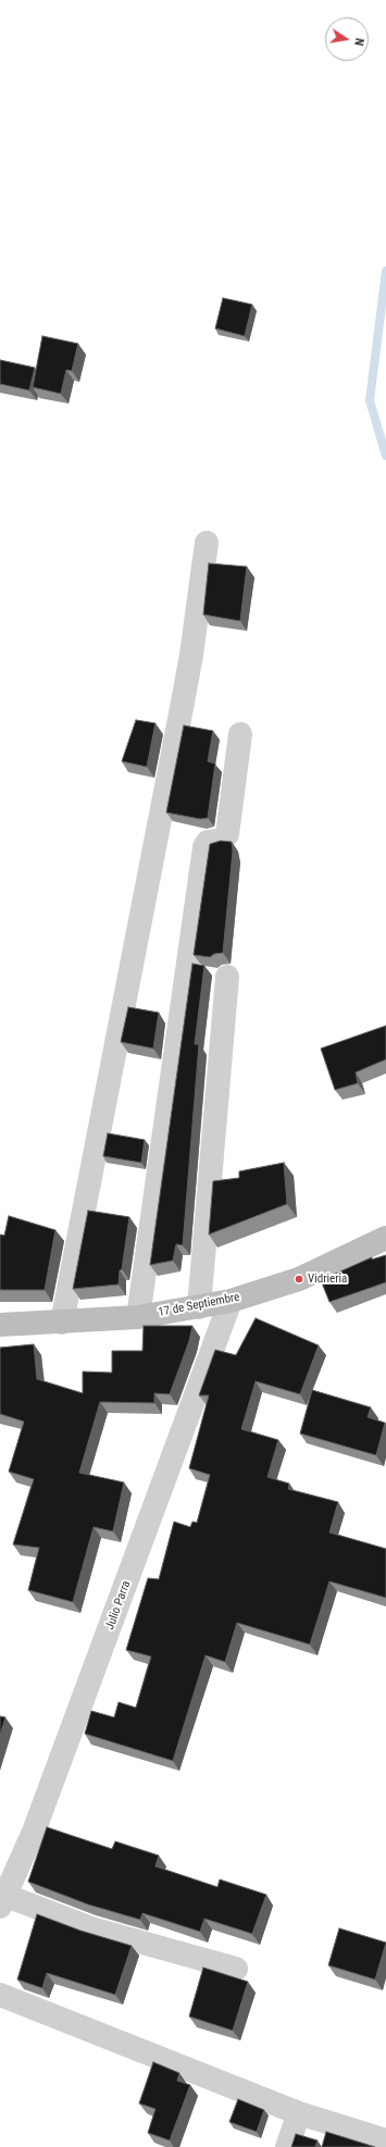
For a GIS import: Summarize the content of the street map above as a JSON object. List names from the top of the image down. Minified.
{"streets":{"street":["17 de Septiembre","Julio Parra"]},"crossings":[["17 de Septiembre","Julio Parra"]],"places":["Vidrieria"],"north":"right"}
